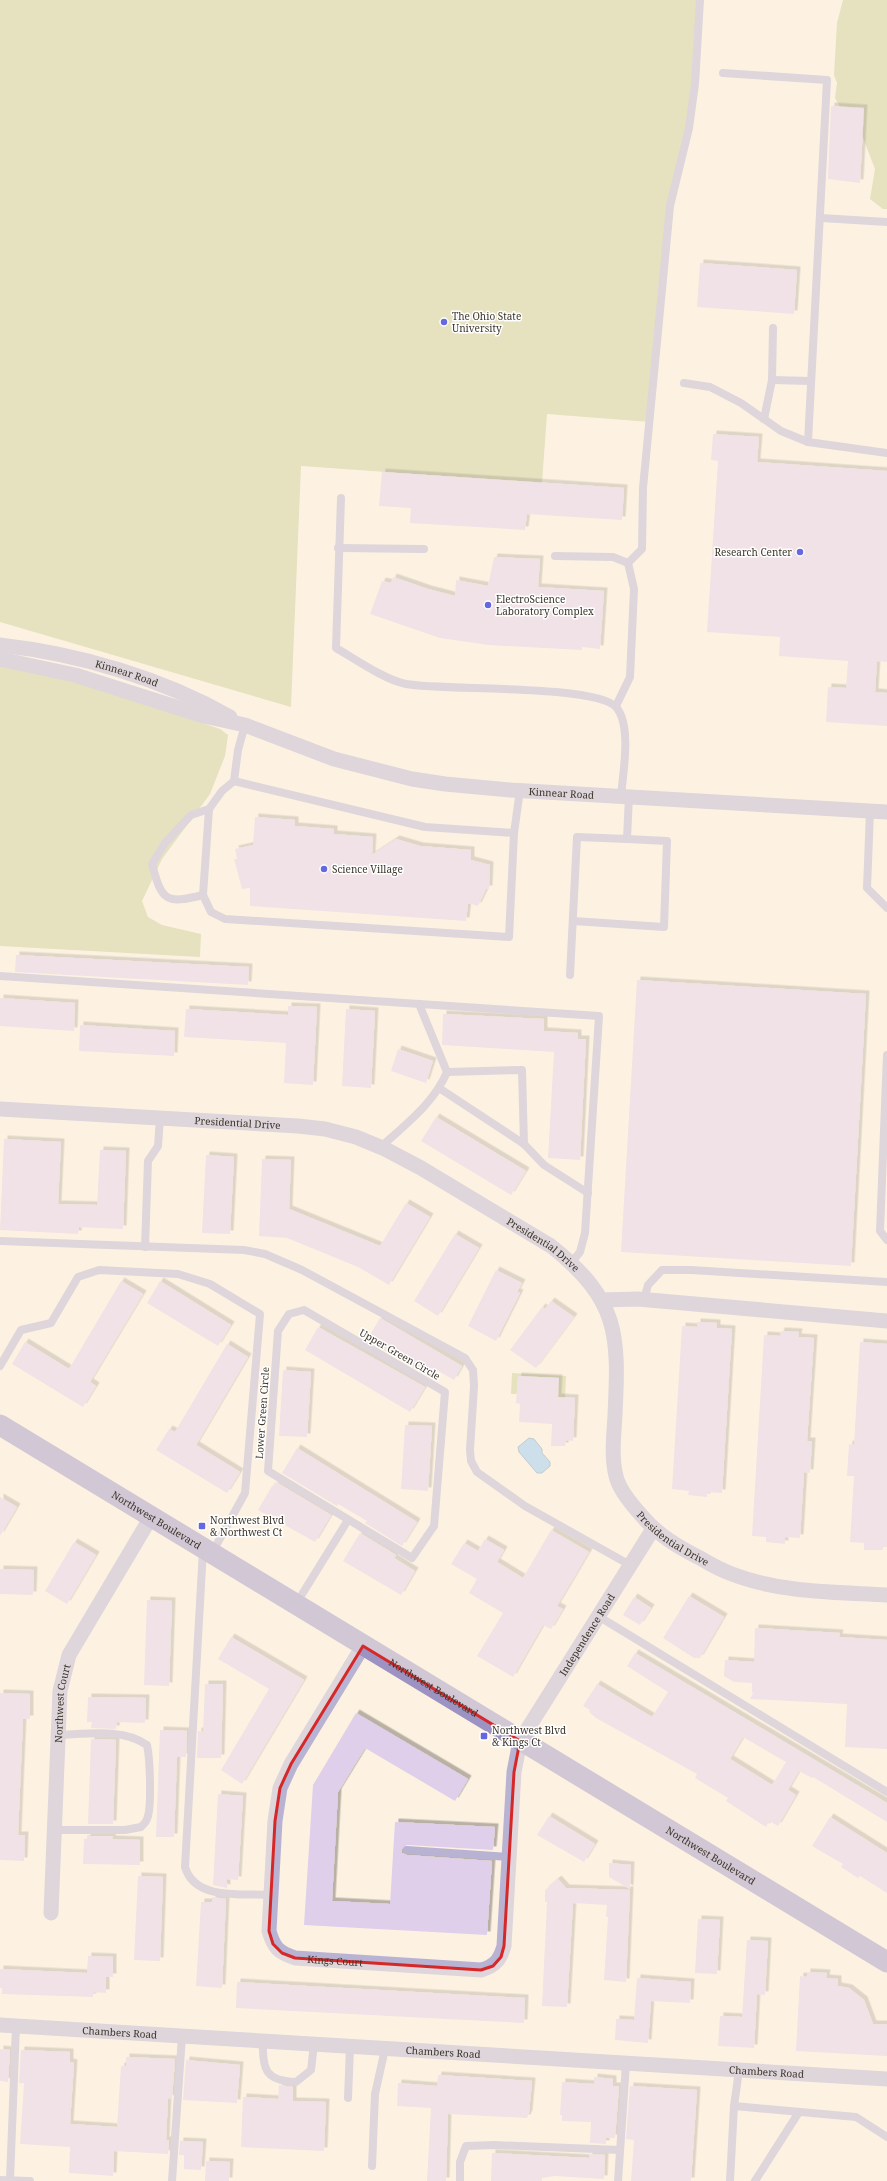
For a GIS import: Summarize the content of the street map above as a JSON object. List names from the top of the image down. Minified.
{"streets":{"main road":["Northwest Boulevard"],"street":["Kinnear Road","Presidential Drive","Independence Road","Northwest Court","Kings Court","Chambers Road"],"lane":["Upper Green Circle","Lower Green Circle"]},"crossings":[["Presidential Drive","Independence Road"],["Upper Green Circle","Lower Green Circle"],["Northwest Boulevard","Independence Road"],["Northwest Boulevard","Northwest Court"],["Northwest Boulevard","Kings Court"],["Independence Road","Kings Court"]],"places":{"other":["The Ohio State University","Research Center","ElectroScience Laboratory Complex","Science Village"],"transit":["Northwest Blvd & Northwest Ct","Northwest Blvd & Kings Ct"]}}
